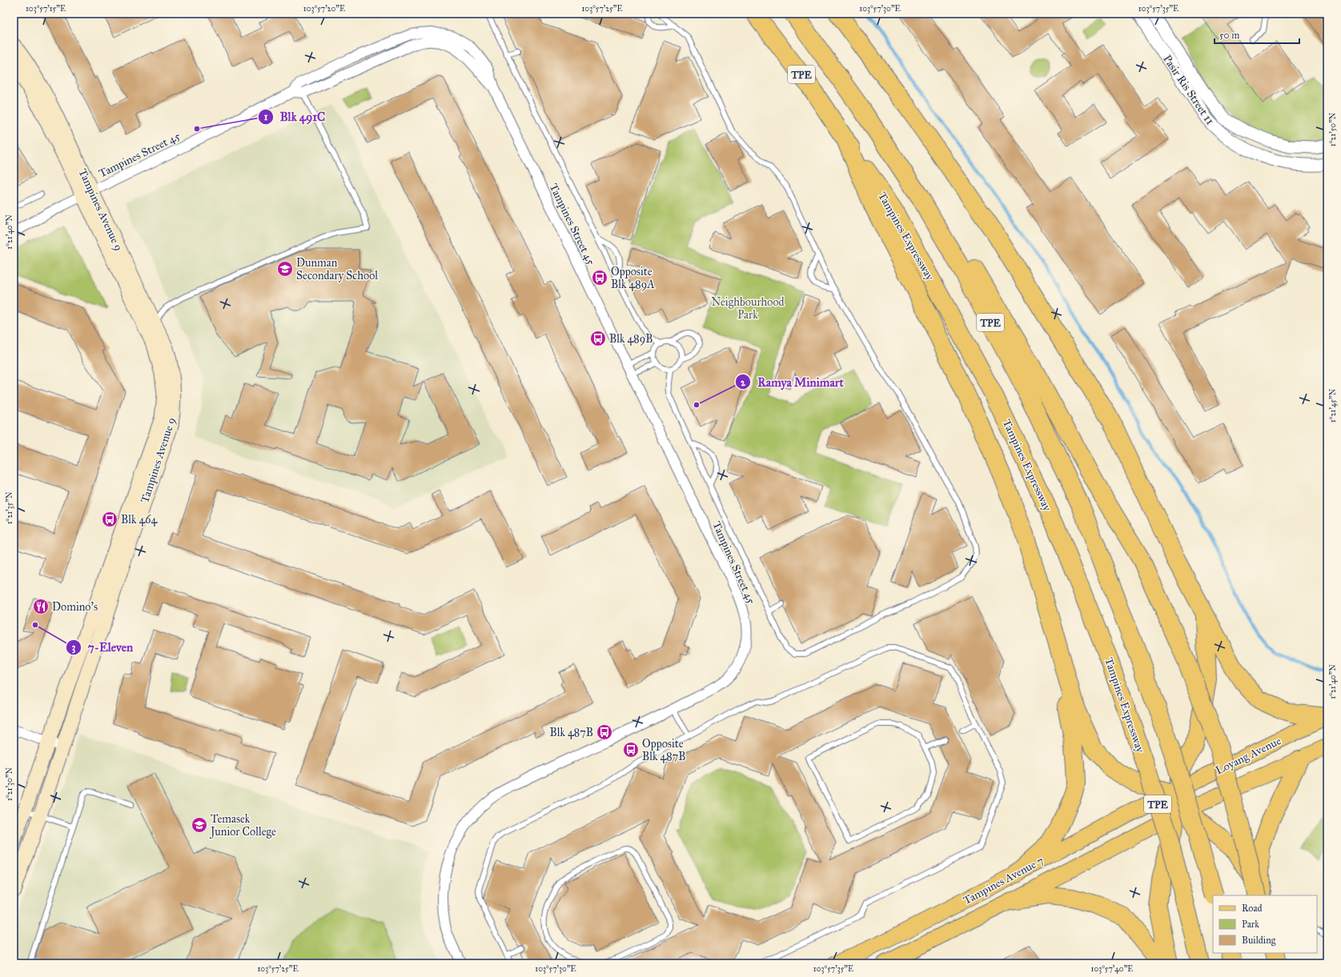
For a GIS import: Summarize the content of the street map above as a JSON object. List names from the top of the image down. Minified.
{"streets":{"highway":["TPE","Tampines Expressway"],"main road":["Tampines Avenue 9","Loyang Avenue","Tampines Avenue 7"],"street":["Pasir Ris Street 11","Tampines Street 45"]},"crossings":[["Tampines Street 45","Tampines Avenue 9"],["Loyang Avenue","Tampines Avenue 7"]],"parks":["Neighbourhood Park"],"places":{"other":["Blk 491C","Ramya Minimart","7-Eleven"],"school or university":["Dunman Secondary School","Temasek Junior College"],"bus stop":["Opposite Blk 489A","Blk 489B","Blk 464","Blk 487B","Opposite Blk 487B"],"restaurant":["Domino's"]},"legend":["Road","Park","Building"],"scale_bar":"50 m","coordinates":["103°57'15\"E","103°57'20\"E","103°57'25\"E","103°57'30\"E","103°57'35\"E","1°21'50\"N","1°21'40\"N","1°21'45\"N","1°21'35\"N","1°21'30\"N","103°57'40\"E"]}
